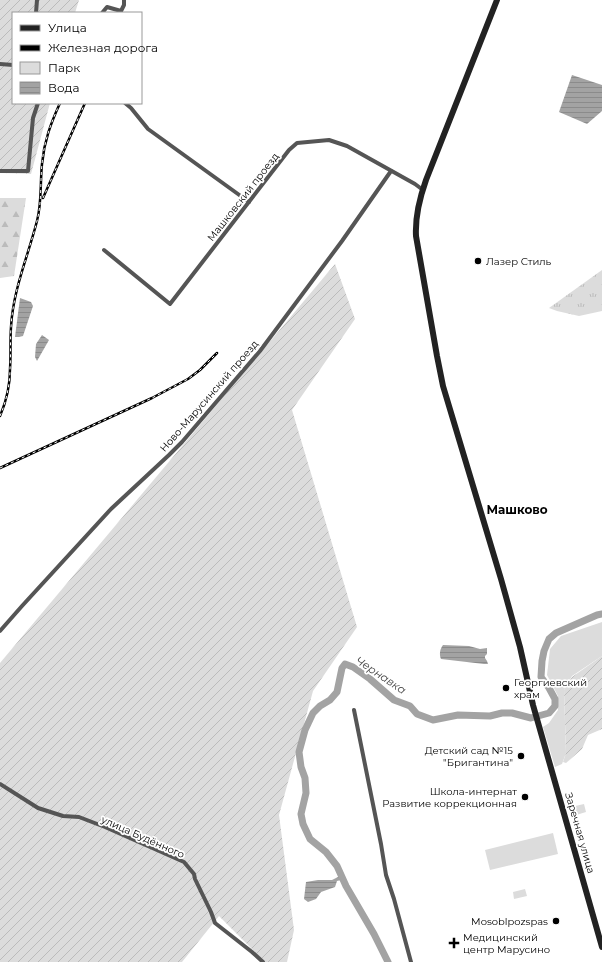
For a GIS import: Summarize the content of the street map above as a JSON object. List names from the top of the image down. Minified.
{"streets":{"street":["Машковский проезд","Ново-Марусинский проезд","Заречная улица","улица Будённого"]},"crossings":[["Машковский проезд","Ново-Марусинский проезд"],["Машковский проезд","Заречная улица"]],"districts":["Машково"],"water":["Чернавка"],"places":{"other":["Лазер Стиль","Георгиевский храм","Детский сад №15 \"Бригантина\"","Школа-интернат Развитие коррекционная","Mosoblpozspas"],"health":["Медицинский центр Марусино"]},"legend":["Улица","Железная дорога","Парк","Вода"]}
